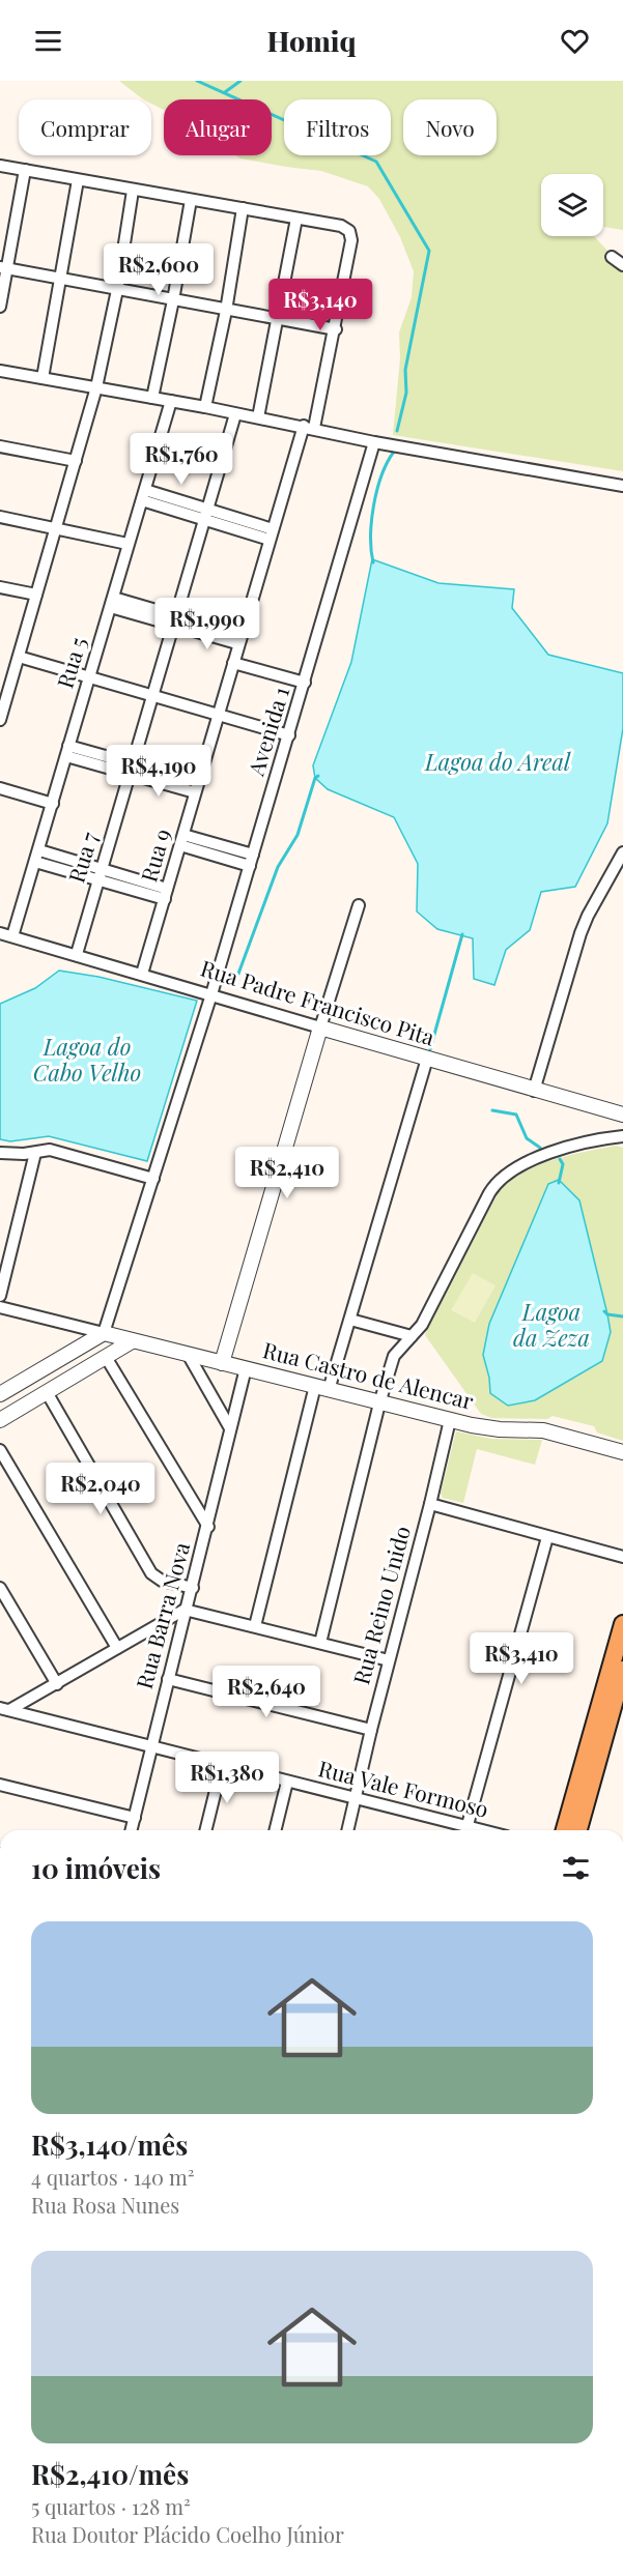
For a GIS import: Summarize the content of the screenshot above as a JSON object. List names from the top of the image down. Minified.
{"streets":{"street":["Rua 5","Avenida 1","Rua 9","Rua 7","Rua Padre Francisco Pita","Rua Castro de Alencar","Rua Reino Unido","Rua Barra Nova","Rua Vale Formoso"]},"crossings":[["Rua 5","Rua Padre Francisco Pita"],["Avenida 1","Rua Padre Francisco Pita"],["Avenida 1","Rua Castro de Alencar"],["Rua 9","Rua Padre Francisco Pita"],["Rua 7","Rua Padre Francisco Pita"],["Rua Castro de Alencar","Rua Reino Unido"],["Rua Castro de Alencar","Rua Barra Nova"],["Rua Reino Unido","Rua Vale Formoso"],["Rua Barra Nova","Rua Vale Formoso"]],"water":["Lagoa do Areal","Lagoa do Cabo Velho","Lagoa da Zeza"],"page":{"header":"Homiq","chip":["Comprar","Alugar","Filtros","Novo"],"price":["R$2,600","R$3,140","R$1,760","R$1,990","R$4,190","R$2,410","R$2,040","R$3,410","R$2,640","R$1,380"],"heading":"10 imóveis","list":[{"name":"R$3,140/mês","note":"4 quartos · 140 m² · Rua Rosa Nunes"},{"name":"R$2,410/mês","note":"5 quartos · 128 m² · Rua Doutor Plácido Coelho Júnior"}]}}
